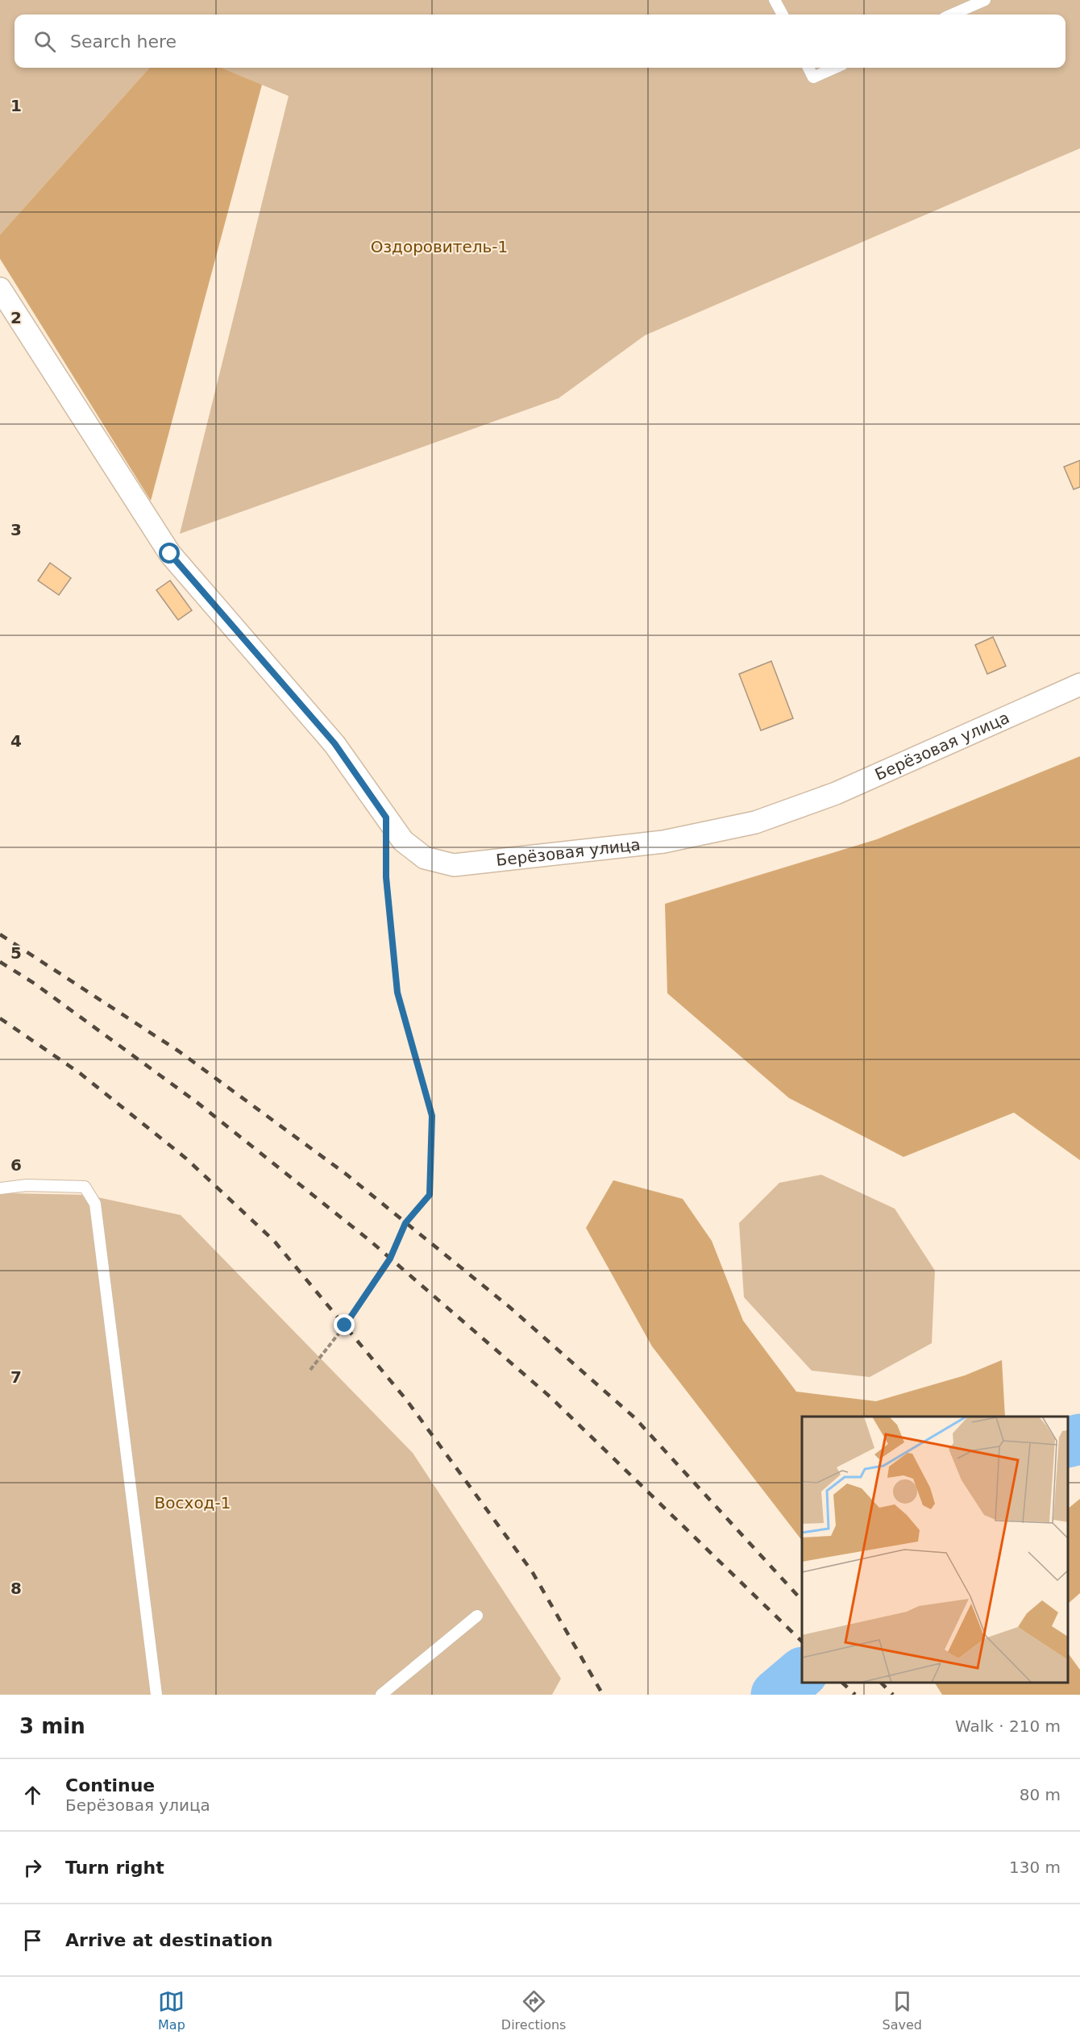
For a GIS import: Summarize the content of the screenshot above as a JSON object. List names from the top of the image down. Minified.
{"streets":{"street":["Берёзовая улица"]},"parks":["Оздоровитель-1","Восход-1"],"page":{"search":"Search here","heading":["3 min","Walk · 210 m"],"list":[["Continue","Берёзовая улица","80 m"],["Turn right","130 m"],"Arrive at destination"],"nav":["Map","Directions","Saved"]},"grid":{"rows":["1","2","3","4","5","6","7","8"]}}
